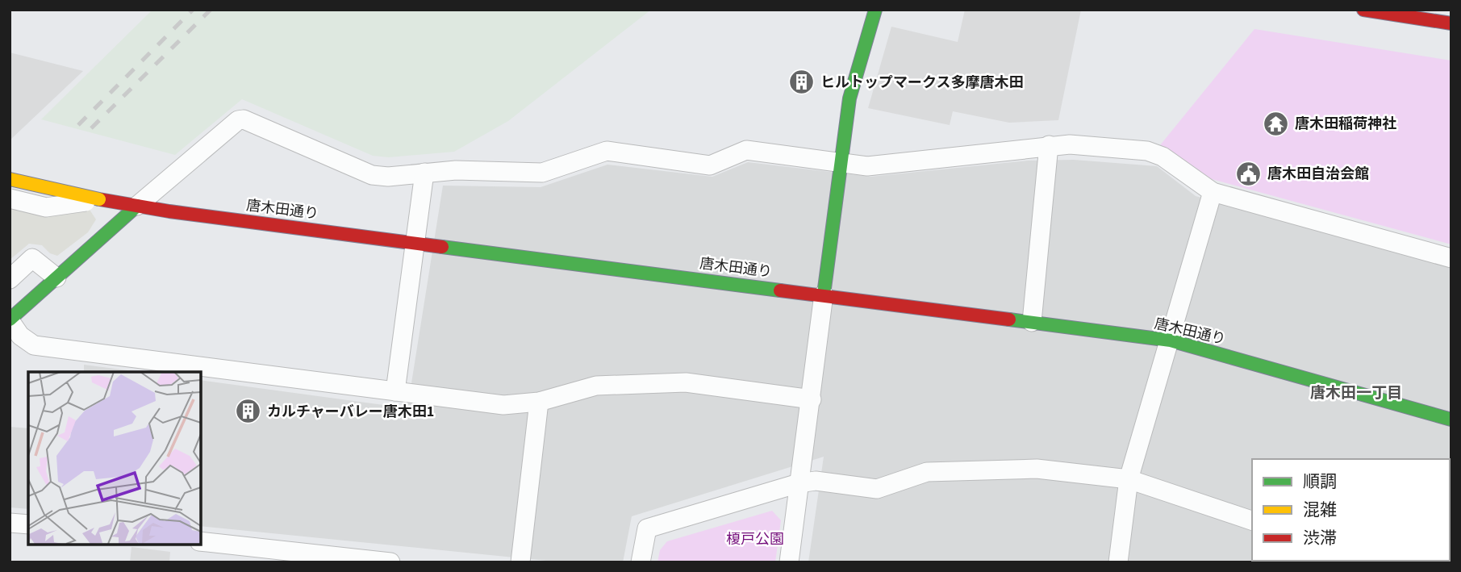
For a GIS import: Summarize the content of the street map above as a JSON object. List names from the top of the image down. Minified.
{"streets":{"street":["唐木田通り"]},"districts":["唐木田一丁目"],"parks":["榎戸公園"],"places":{"building":["ヒルトップマークス多摩唐木田","カルチャーバレー唐木田1"],"temple":["唐木田稲荷神社"],"public building":["唐木田自治会館"]},"legend":["順調","混雑","渋滞"]}
